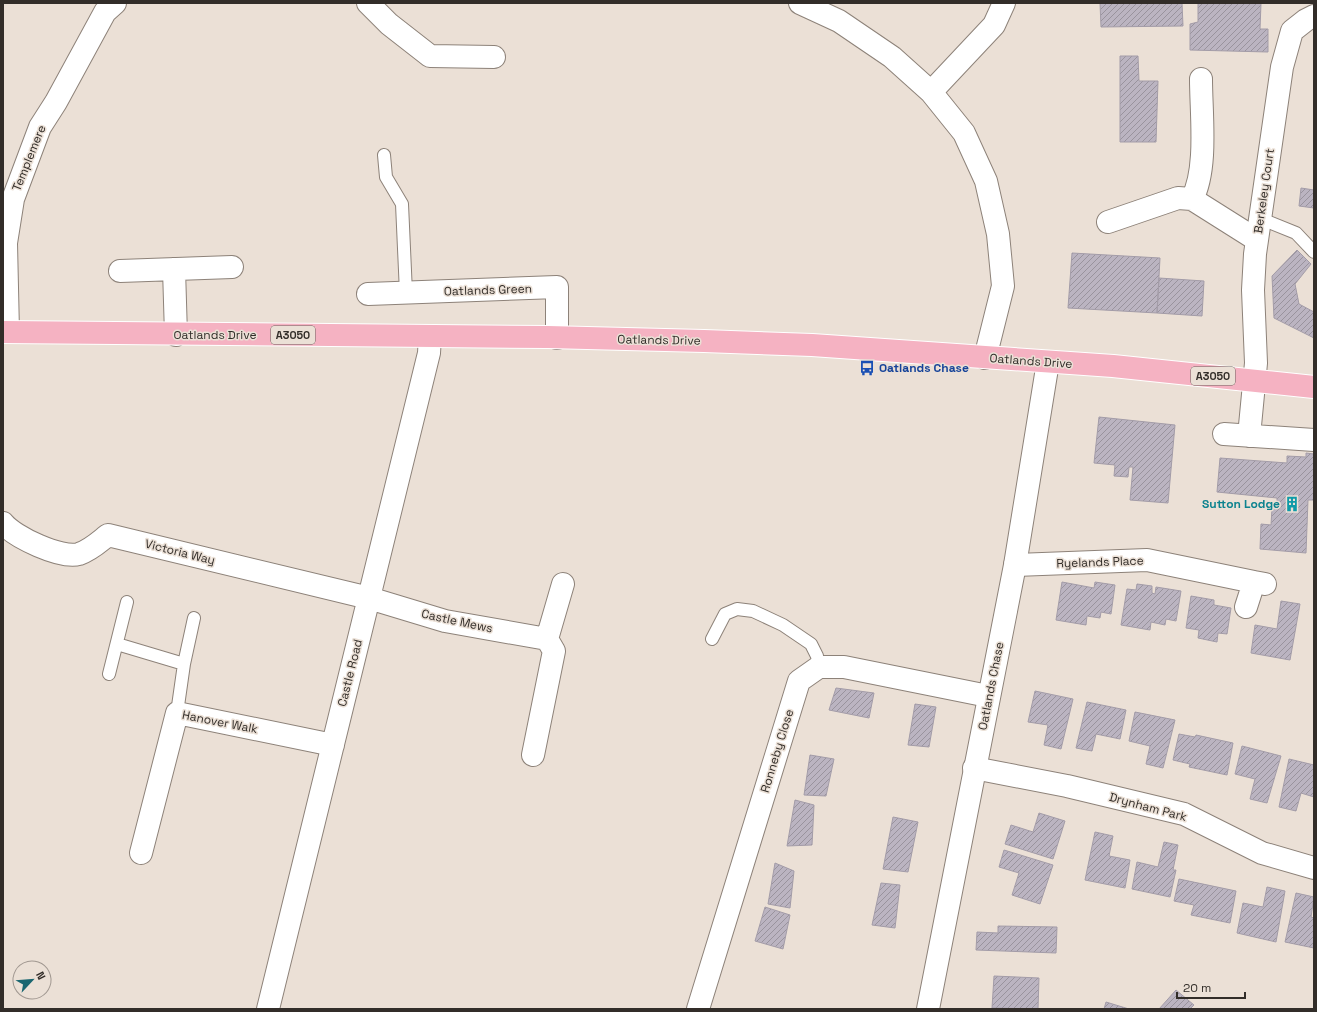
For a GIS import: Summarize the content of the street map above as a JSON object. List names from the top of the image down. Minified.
{"streets":{"main road":["Oatlands Drive","A3050"],"street":["Templemere","Berkeley Court","Oatlands Green","Victoria Way","Ryelands Place","Castle Mews","Castle Road","Oatlands Chase","Hanover Walk","Ronneby Close","Drynham Park"]},"crossings":[["Templemere","Oatlands Drive"],["Berkeley Court","Oatlands Drive"],["Oatlands Green","Oatlands Drive"],["Oatlands Drive","Castle Road"],["Oatlands Drive","Oatlands Chase"],["Victoria Way","Castle Mews"],["Victoria Way","Castle Road"],["Ryelands Place","Oatlands Chase"],["Castle Mews","Castle Road"],["Castle Road","Hanover Walk"],["Oatlands Chase","Drynham Park"]],"places":{"bus stop":["Oatlands Chase"],"building":["Sutton Lodge"]},"scale_bar":"20 m","north":"top right"}
